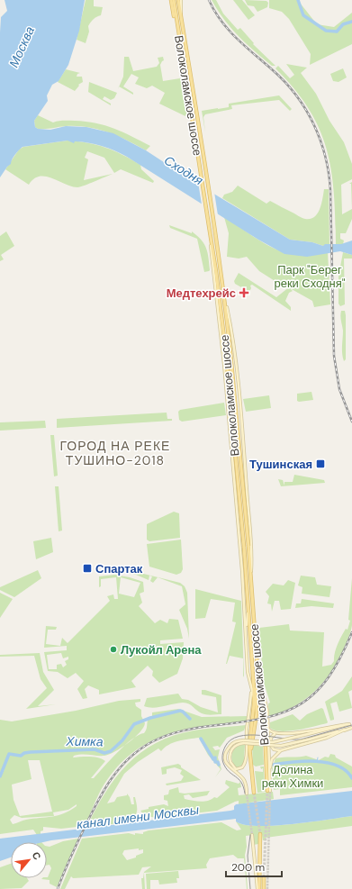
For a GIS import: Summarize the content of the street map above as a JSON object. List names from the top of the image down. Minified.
{"streets":{"main road":["Волоколамское шоссе"]},"districts":["ГОРОД НА РЕКЕ ТУШИНО-2018"],"water":["Москва","Сходня","Химка","канал имени Москвы"],"parks":["Парк \"Берег реки Сходня\"","Долина реки Химки"],"places":{"health":["Медтехрейс"],"transit":["Тушинская","Спартак"],"other":["Лукойл Арена"]},"scale_bar":"200 m","north":"top right"}
